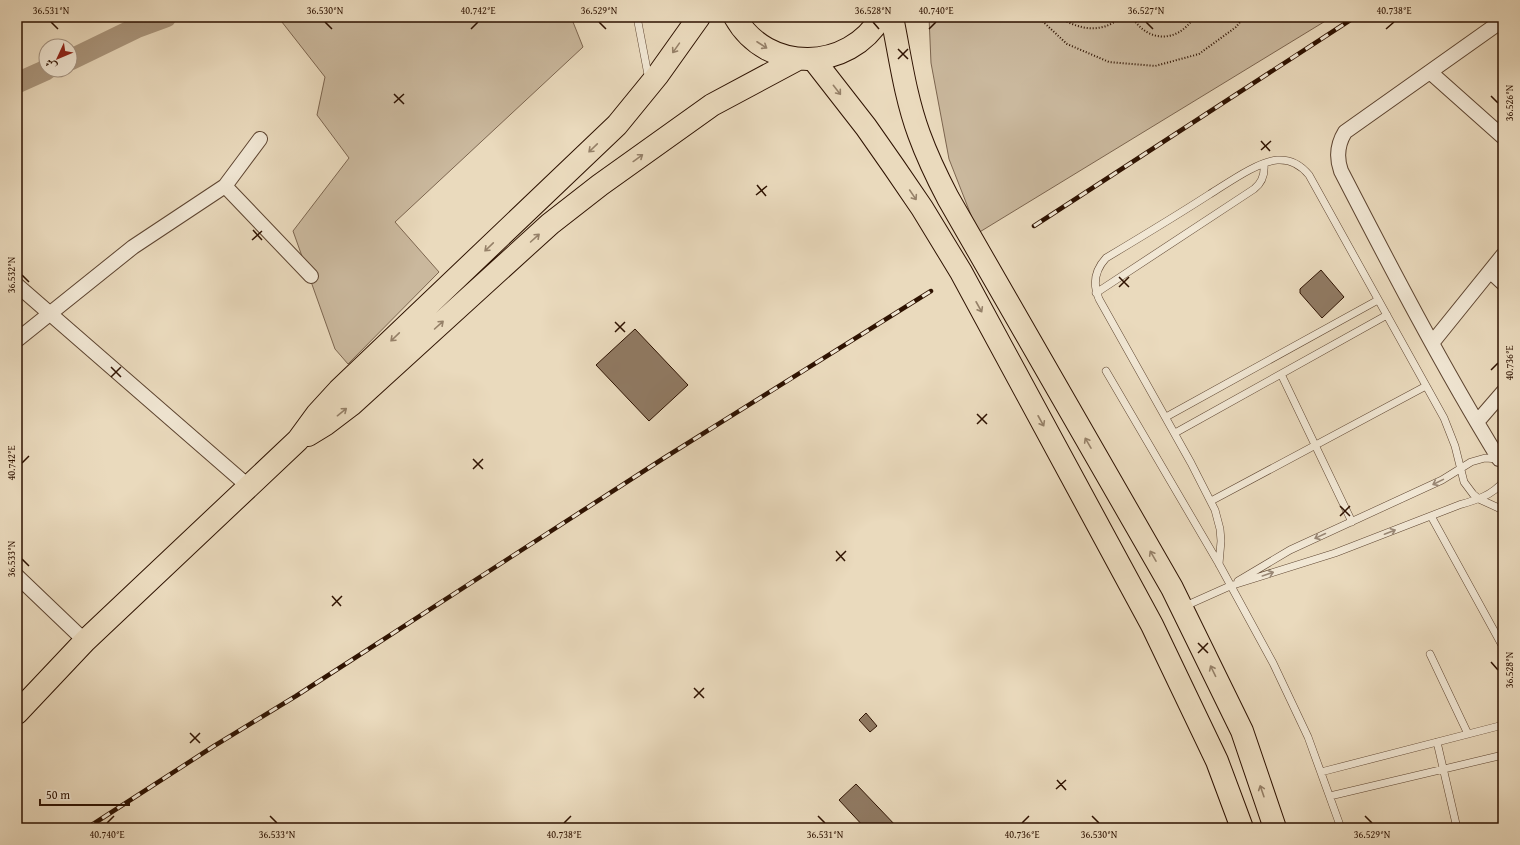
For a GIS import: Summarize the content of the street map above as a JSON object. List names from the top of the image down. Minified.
{"scale_bar":"50 m","north":"bottom left","coordinates":["36.531°N","36.530°N","40.742°E","36.529°N","36.528°N","40.740°E","36.527°N","40.738°E","36.526°N","36.532°N","40.736°E","36.533°N"]}
